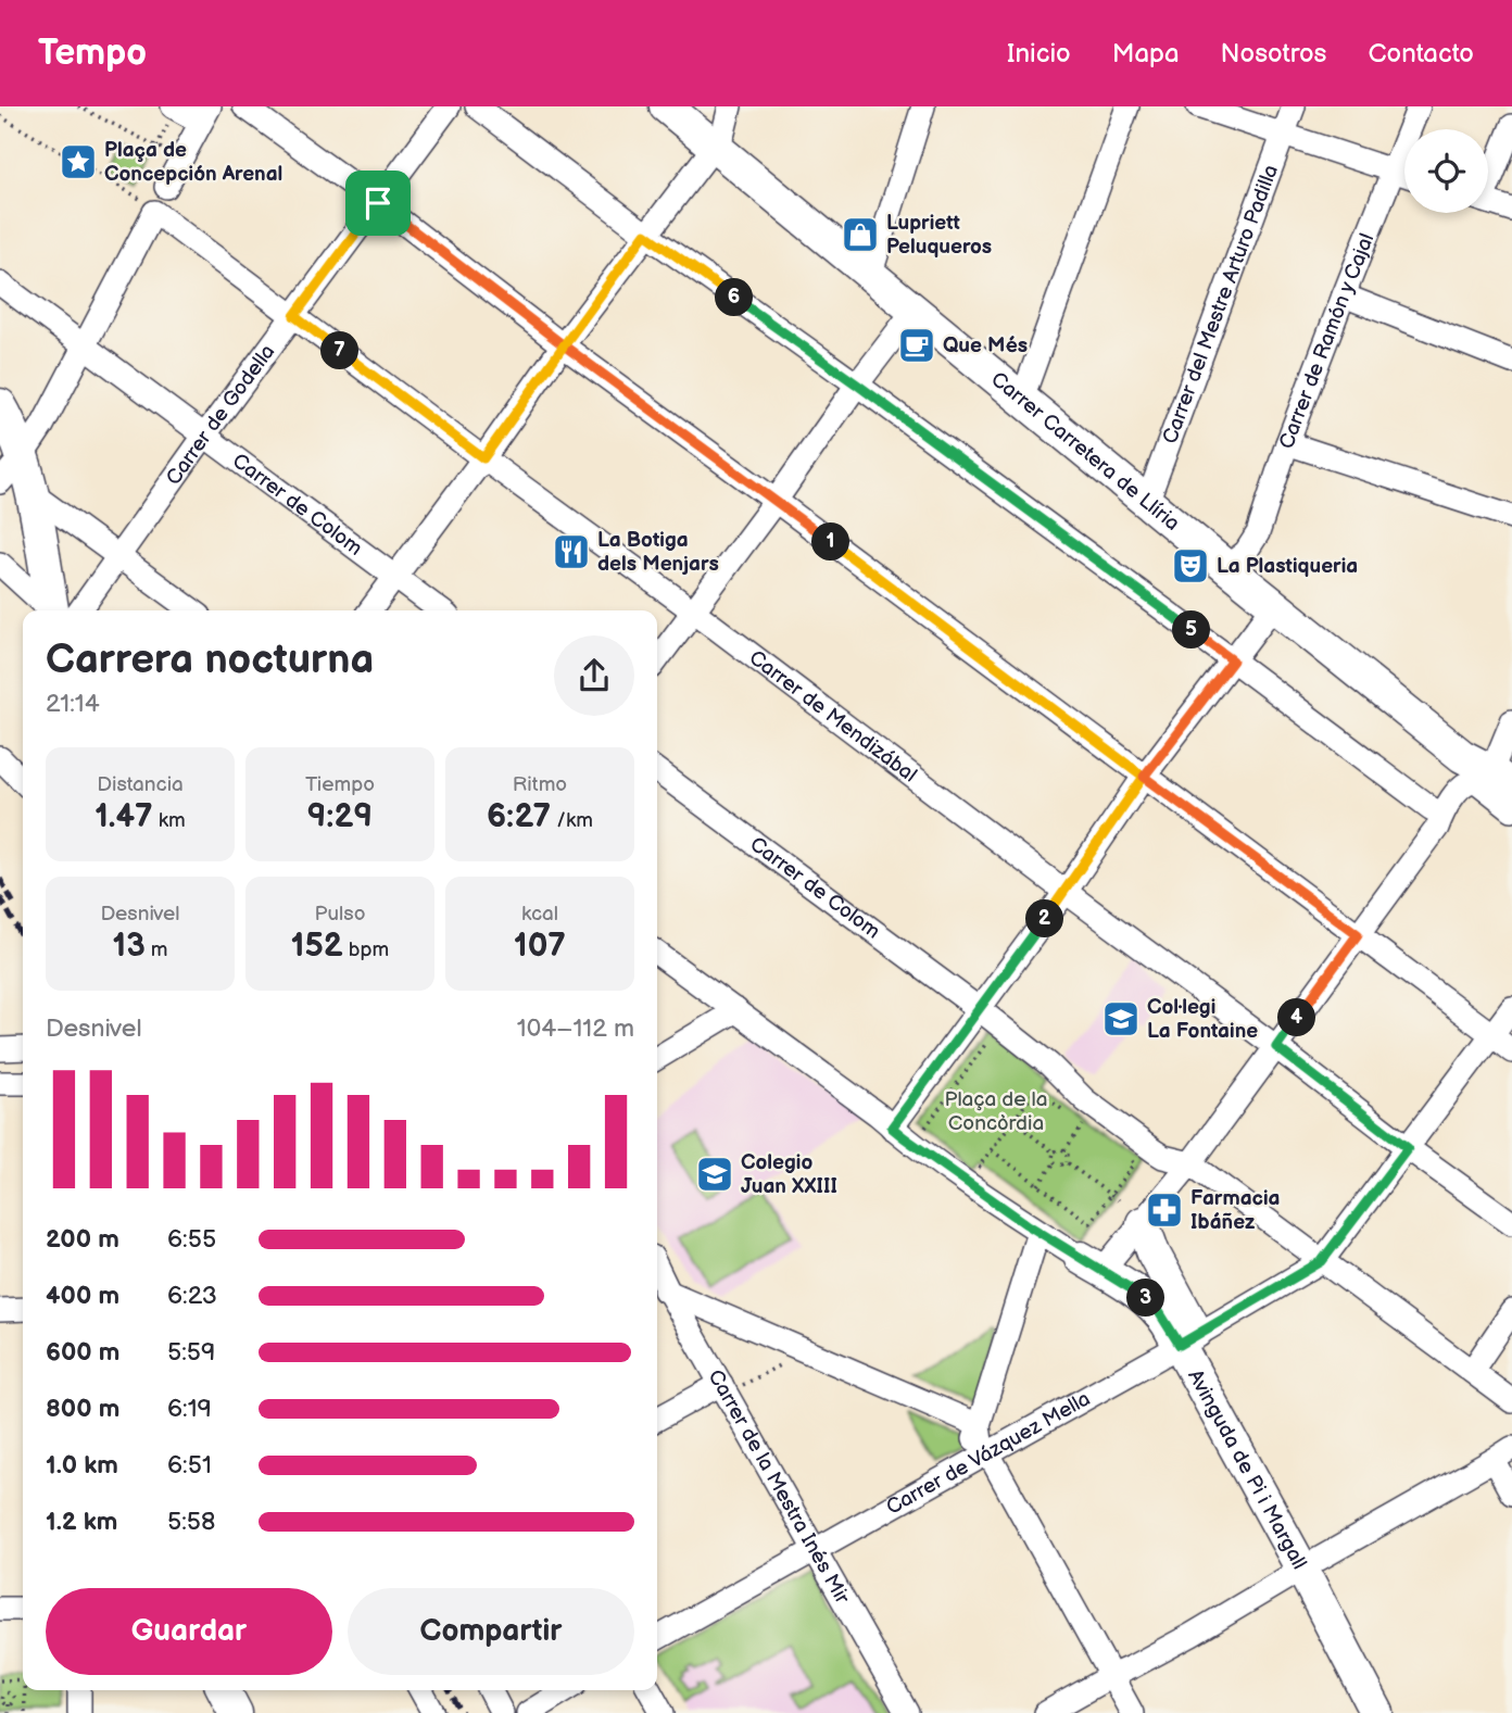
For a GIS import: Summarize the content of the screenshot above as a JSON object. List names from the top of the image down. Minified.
{"streets":{"street":["Carrer del Mestre Arturo Padilla","Carrer de Ramón y Cajal","Carrer de Godella","Carrer Carretera de Llíria","Carrer de Colom","Carrer de Mendizábal","Carrer de Vázquez Mella","Avinguda de Pi i Margall","Carrer de la Mestra Inés Mir"]},"crossings":[["Carrer del Mestre Arturo Padilla","Carrer Carretera de Llíria"],["Carrer de Ramón y Cajal","Carrer Carretera de Llíria"],["Carrer de Godella","Carrer de Colom"],["Carrer de Godella","Carrer de Mendizábal"],["Carrer de Vázquez Mella","Avinguda de Pi i Margall"],["Carrer de Vázquez Mella","Carrer de la Mestra Inés Mir"]],"parks":["Plaça de la Concòrdia"],"places":{"place":["Plaça de Concepción Arenal"],"shop":["Lupriett Peluqueros"],"cafe":["Que Més"],"restaurant":["La Botiga dels Menjars"],"theatre":["La Plastiqueria"],"school or university":["Col·legi La Fontaine","Colegio Juan XXIII"],"pharmacy":["Farmacia Ibáñez"]},"page":{"header":"Tempo","nav":["Inicio","Mapa","Nosotros","Contacto"],"pins":["6","7","1","5","2","4","3"],"heading":["Carrera nocturna","21:14"],"stats":[["Distancia","1.47 km"],["Tiempo","9:29"],["Ritmo","6:27 /km"],["Desnivel","13 m"],["Pulso","152 bpm"],["kcal","107"]],"chart":["Desnivel","104–112 m"],"list":[{"name":"200 m","note":"6:55"},{"name":"400 m","note":"6:23"},{"name":"600 m","note":"5:59"},{"name":"800 m","note":"6:19"},{"name":"1.0 km","note":"6:51"},{"name":"1.2 km","note":"5:58"}],"buttons":["Guardar","Compartir"]}}
